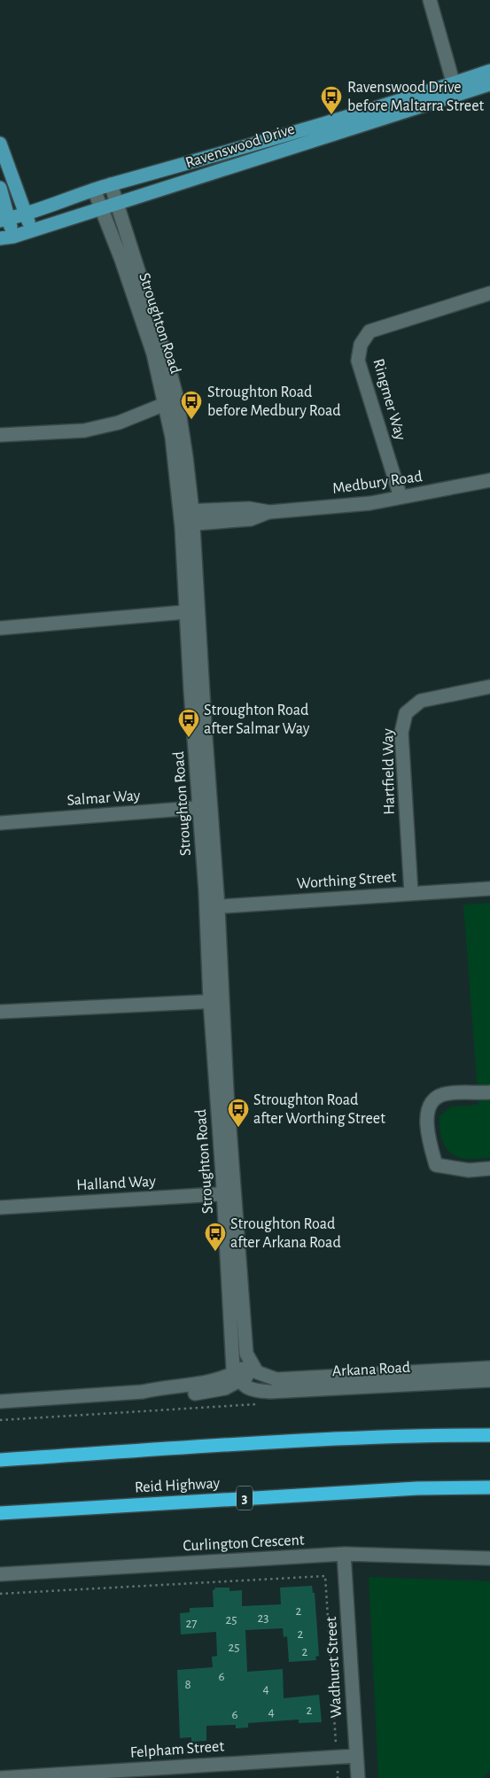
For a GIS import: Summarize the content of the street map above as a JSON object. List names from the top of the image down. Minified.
{"streets":{"highway":["Reid Highway","3"],"main road":["Ravenswood Drive"],"street":["Stroughton Road","Ringmer Way","Medbury Road","Hartfield Way","Salmar Way","Worthing Street","Halland Way","Arkana Road","Curlington Crescent","Wadhurst Street","Felpham Street"]},"crossings":[["Ravenswood Drive","Stroughton Road"],["Stroughton Road","Medbury Road"],["Stroughton Road","Salmar Way"],["Stroughton Road","Worthing Street"],["Stroughton Road","Halland Way"],["Stroughton Road","Arkana Road"],["Ringmer Way","Medbury Road"],["Hartfield Way","Worthing Street"],["Curlington Crescent","Wadhurst Street"],["Wadhurst Street","Felpham Street"]],"places":{"bus stop":["Ravenswood Drive before Maltarra Street","Stroughton Road before Medbury Road","Stroughton Road after Salmar Way","Stroughton Road after Worthing Street","Stroughton Road after Arkana Road"]},"house_numbers":["2","23","25","27","2","25","2","6","8","4","2","4","6"]}
